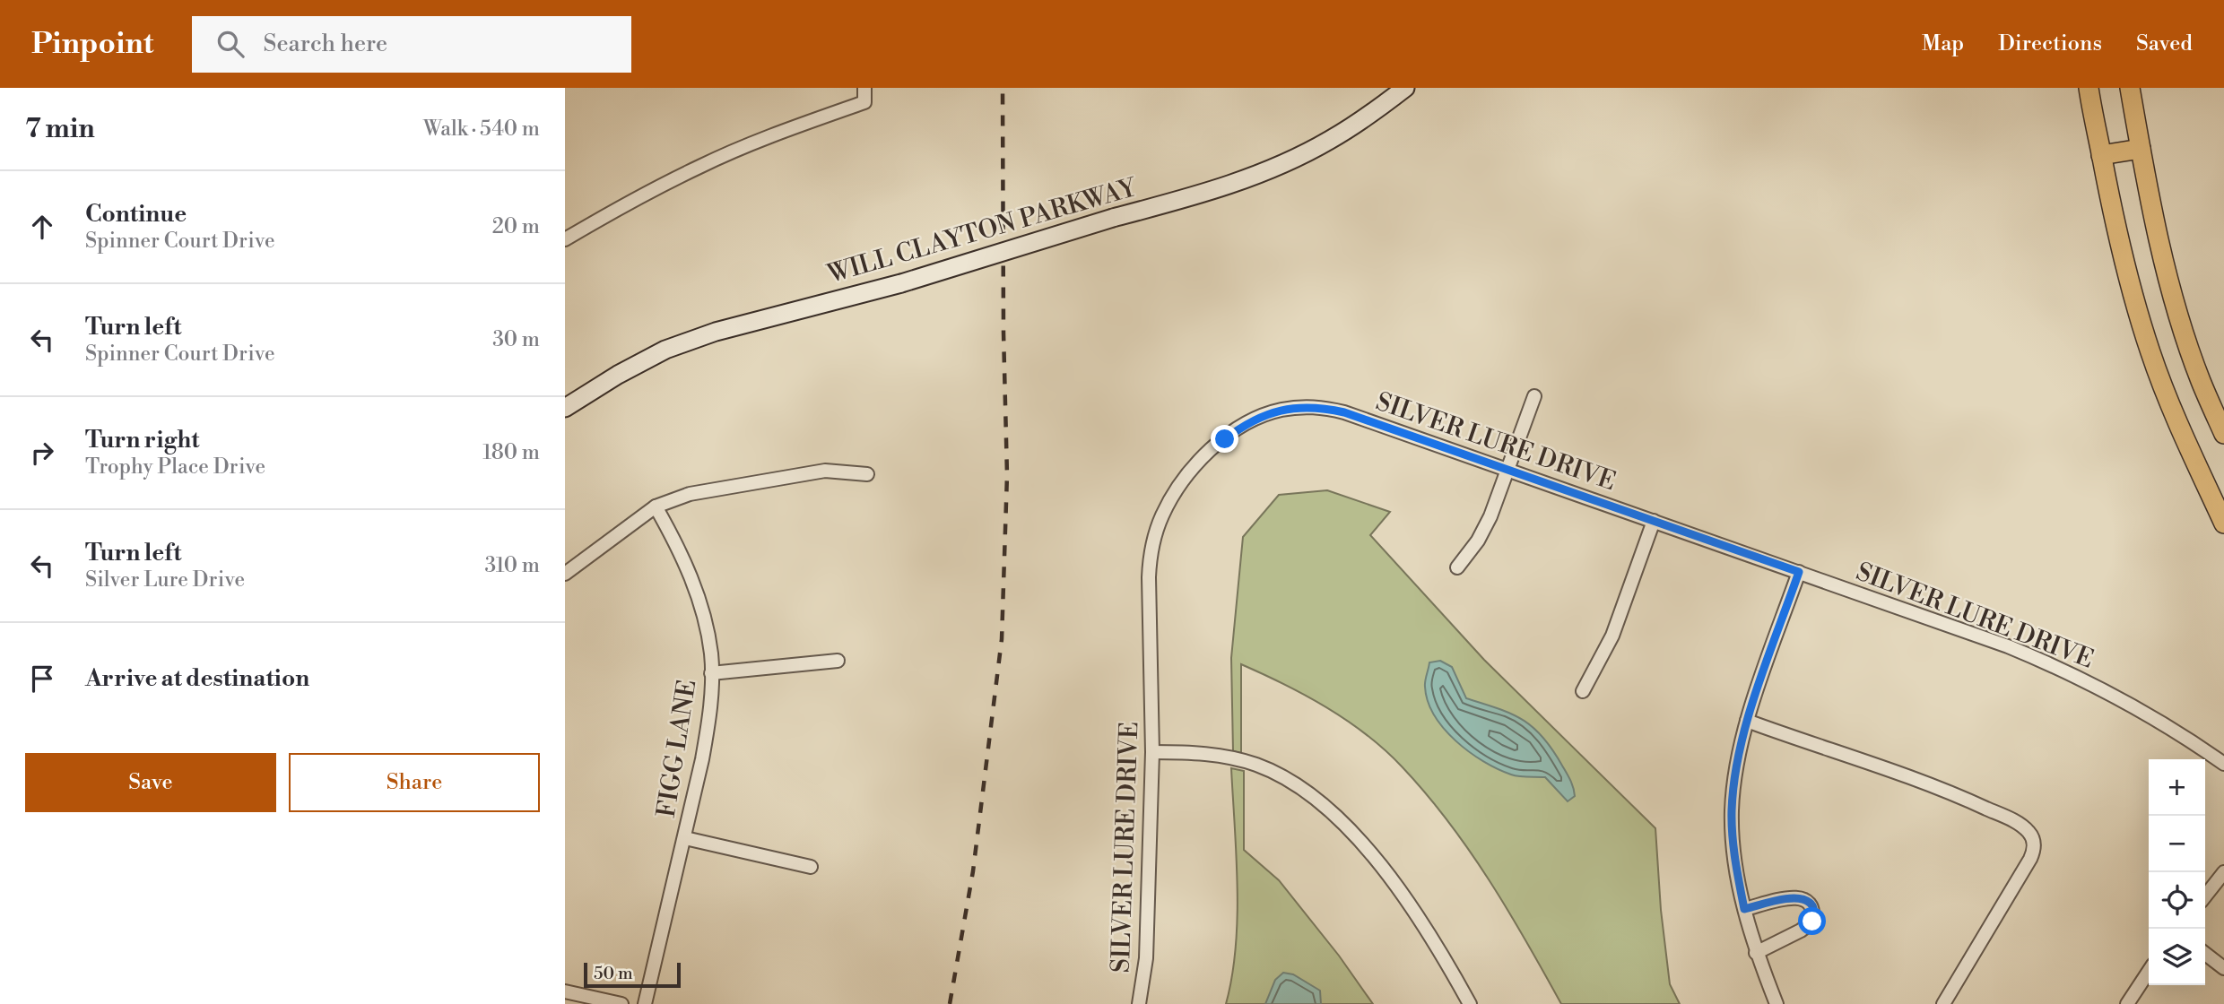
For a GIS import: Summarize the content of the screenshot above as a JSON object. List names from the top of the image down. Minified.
{"streets":{"street":["WILL CLAYTON PARKWAY","SILVER LURE DRIVE","FIGG LANE"]},"scale_bar":"50 m","page":{"header":"Pinpoint","search":"Search here","nav":["Map","Directions","Saved"],"heading":["7 min","Walk · 540 m"],"list":[["Continue","Spinner Court Drive","20 m"],["Turn left","Spinner Court Drive","30 m"],["Turn right","Trophy Place Drive","180 m"],["Turn left","Silver Lure Drive","310 m"],"Arrive at destination"],"buttons":["Save","Share"],"map_buttons":["+","−"],"scale":"50 m"}}
